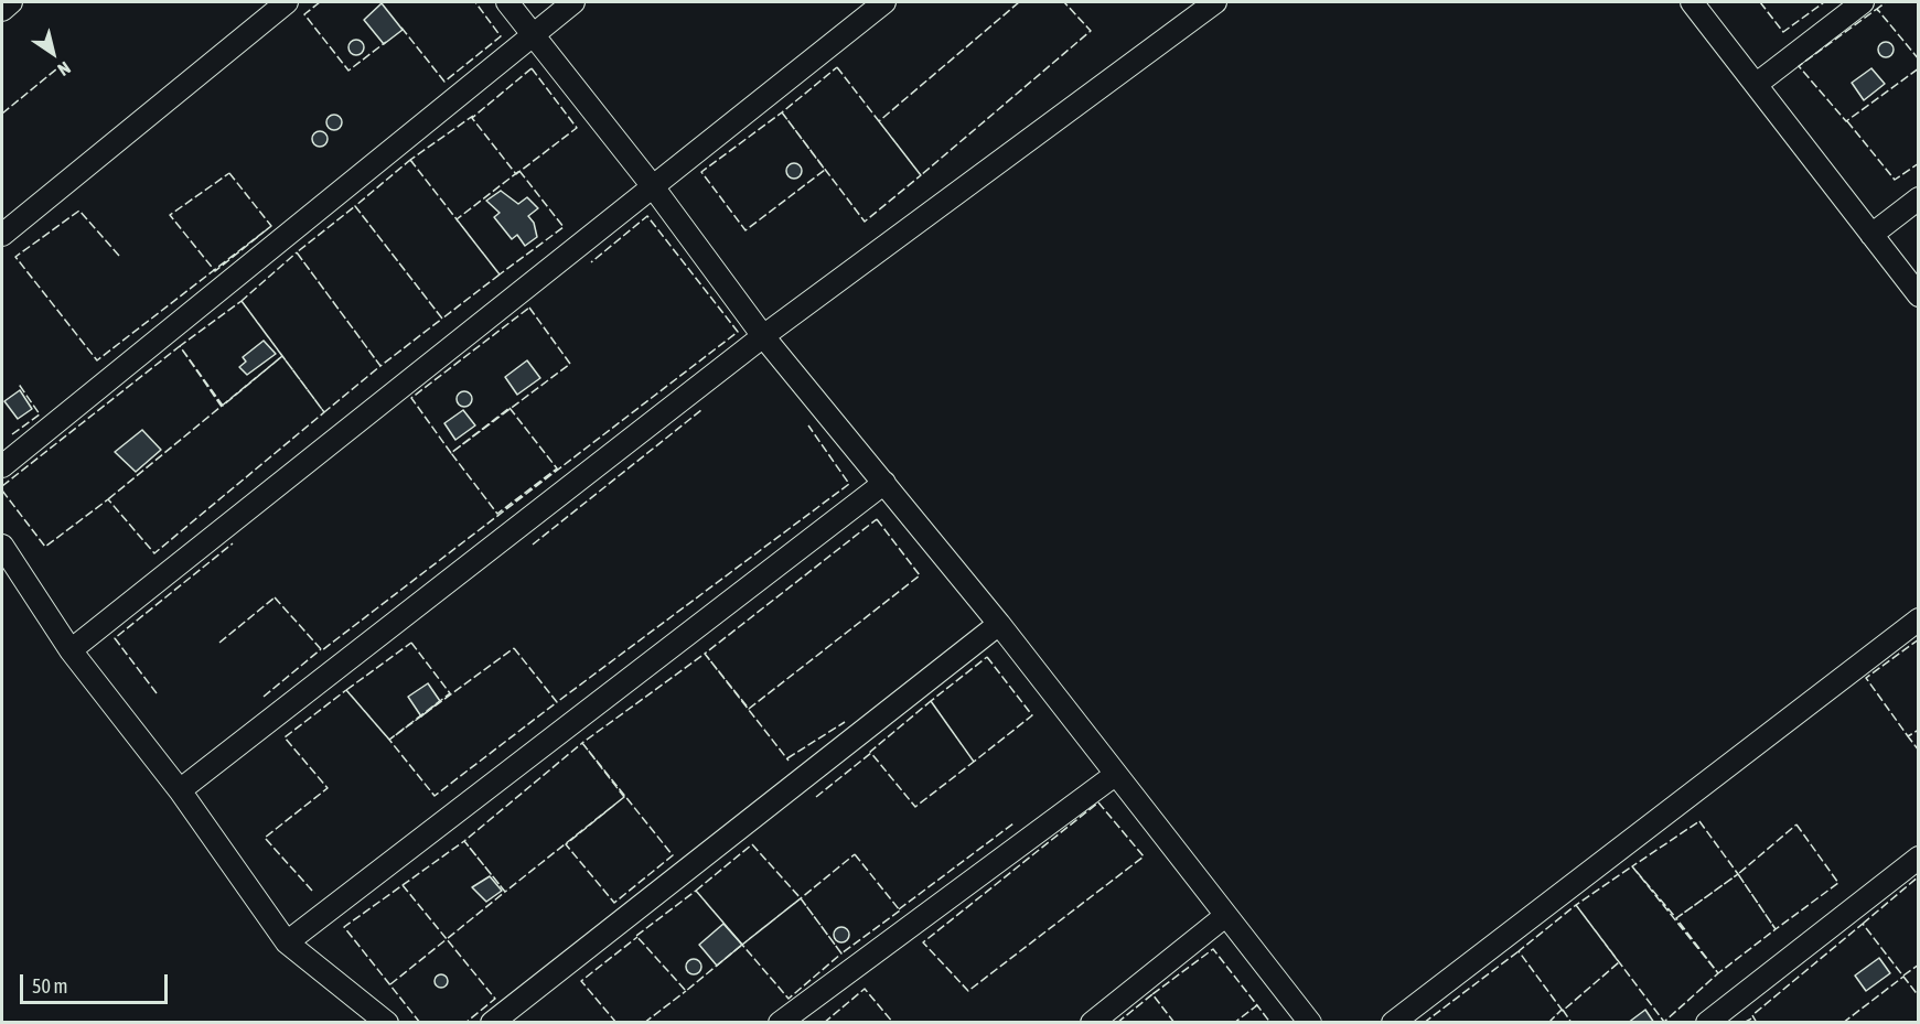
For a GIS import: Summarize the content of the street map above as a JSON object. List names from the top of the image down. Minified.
{"scale_bar":"50 m","north":"bottom right"}
